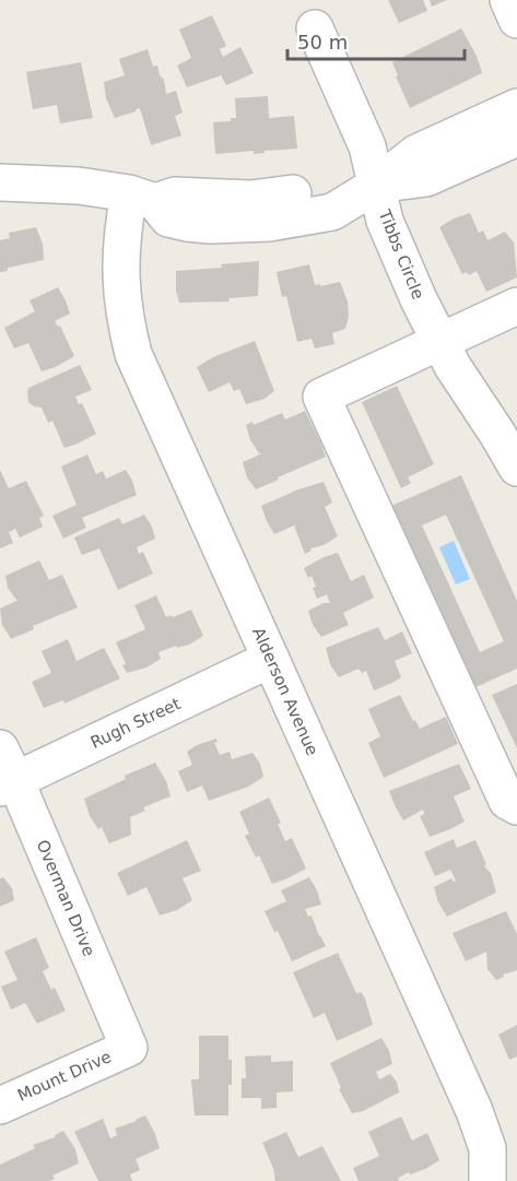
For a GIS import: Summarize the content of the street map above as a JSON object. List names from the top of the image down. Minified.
{"streets":{"street":["Tibbs Circle","Alderson Avenue","Rugh Street","Overman Drive","Mount Drive"]},"crossings":[["Alderson Avenue","Rugh Street"],["Rugh Street","Overman Drive"],["Overman Drive","Mount Drive"]],"scale_bar":"50 m"}
